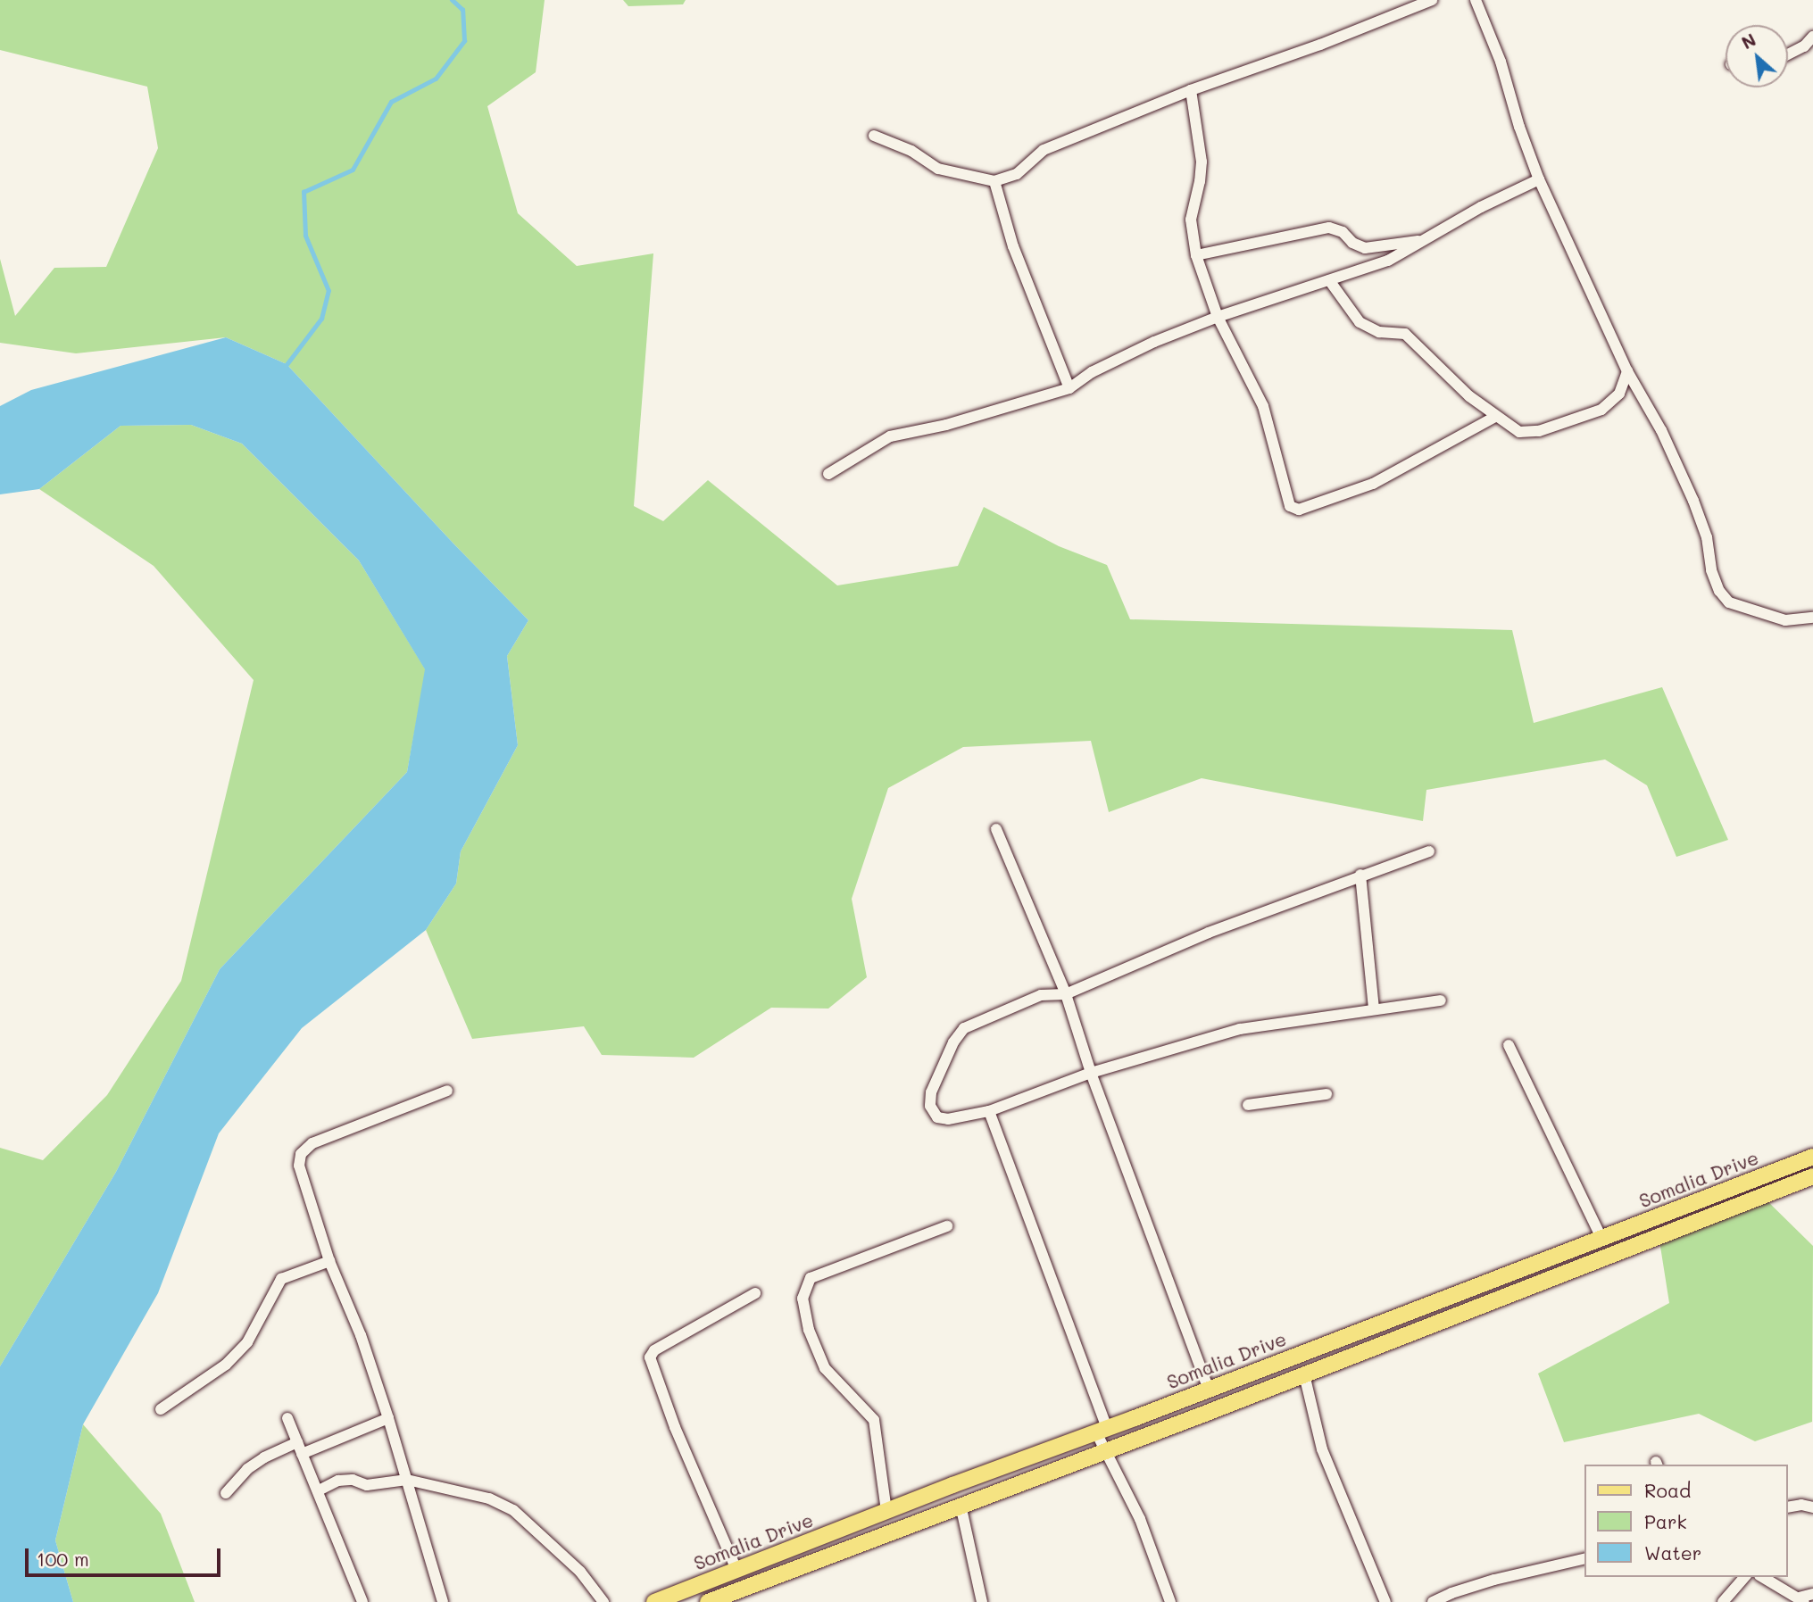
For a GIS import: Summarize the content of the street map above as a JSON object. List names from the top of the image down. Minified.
{"streets":{"main road":["Somalia Drive"]},"legend":["Road","Park","Water"],"scale_bar":"100 m","north":"top left"}
